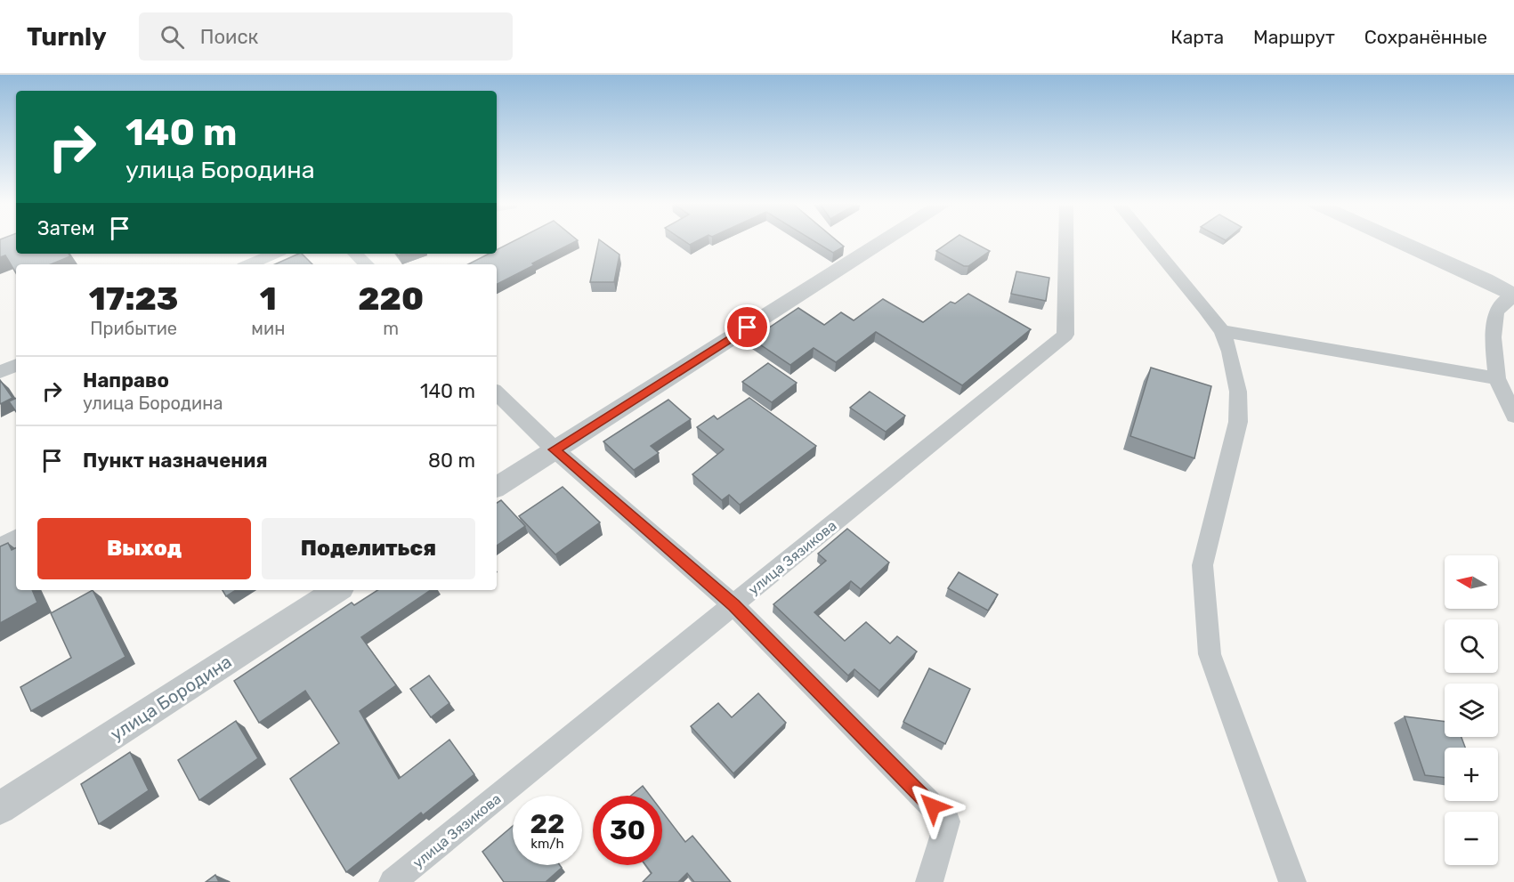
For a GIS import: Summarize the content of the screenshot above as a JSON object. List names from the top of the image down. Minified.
{"streets":{"street":["улица Зязикова","улица Бородина"]},"north":"left","page":{"header":"Turnly","search":"Поиск","nav":["Карта","Маршрут","Сохранённые"],"turn":["140 m","улица Бородина"],"then":"Затем","eta":["17:23","Прибытие","1","мин","220","m"],"list":[{"name":"Направо","note":"улица Бородина","value":"140 m"},{"name":"Пункт назначения","value":"80 m"}],"buttons":["Выход","Поделиться"],"map_buttons":["+","−"],"speed":"22 km/h","limit":"30"}}
